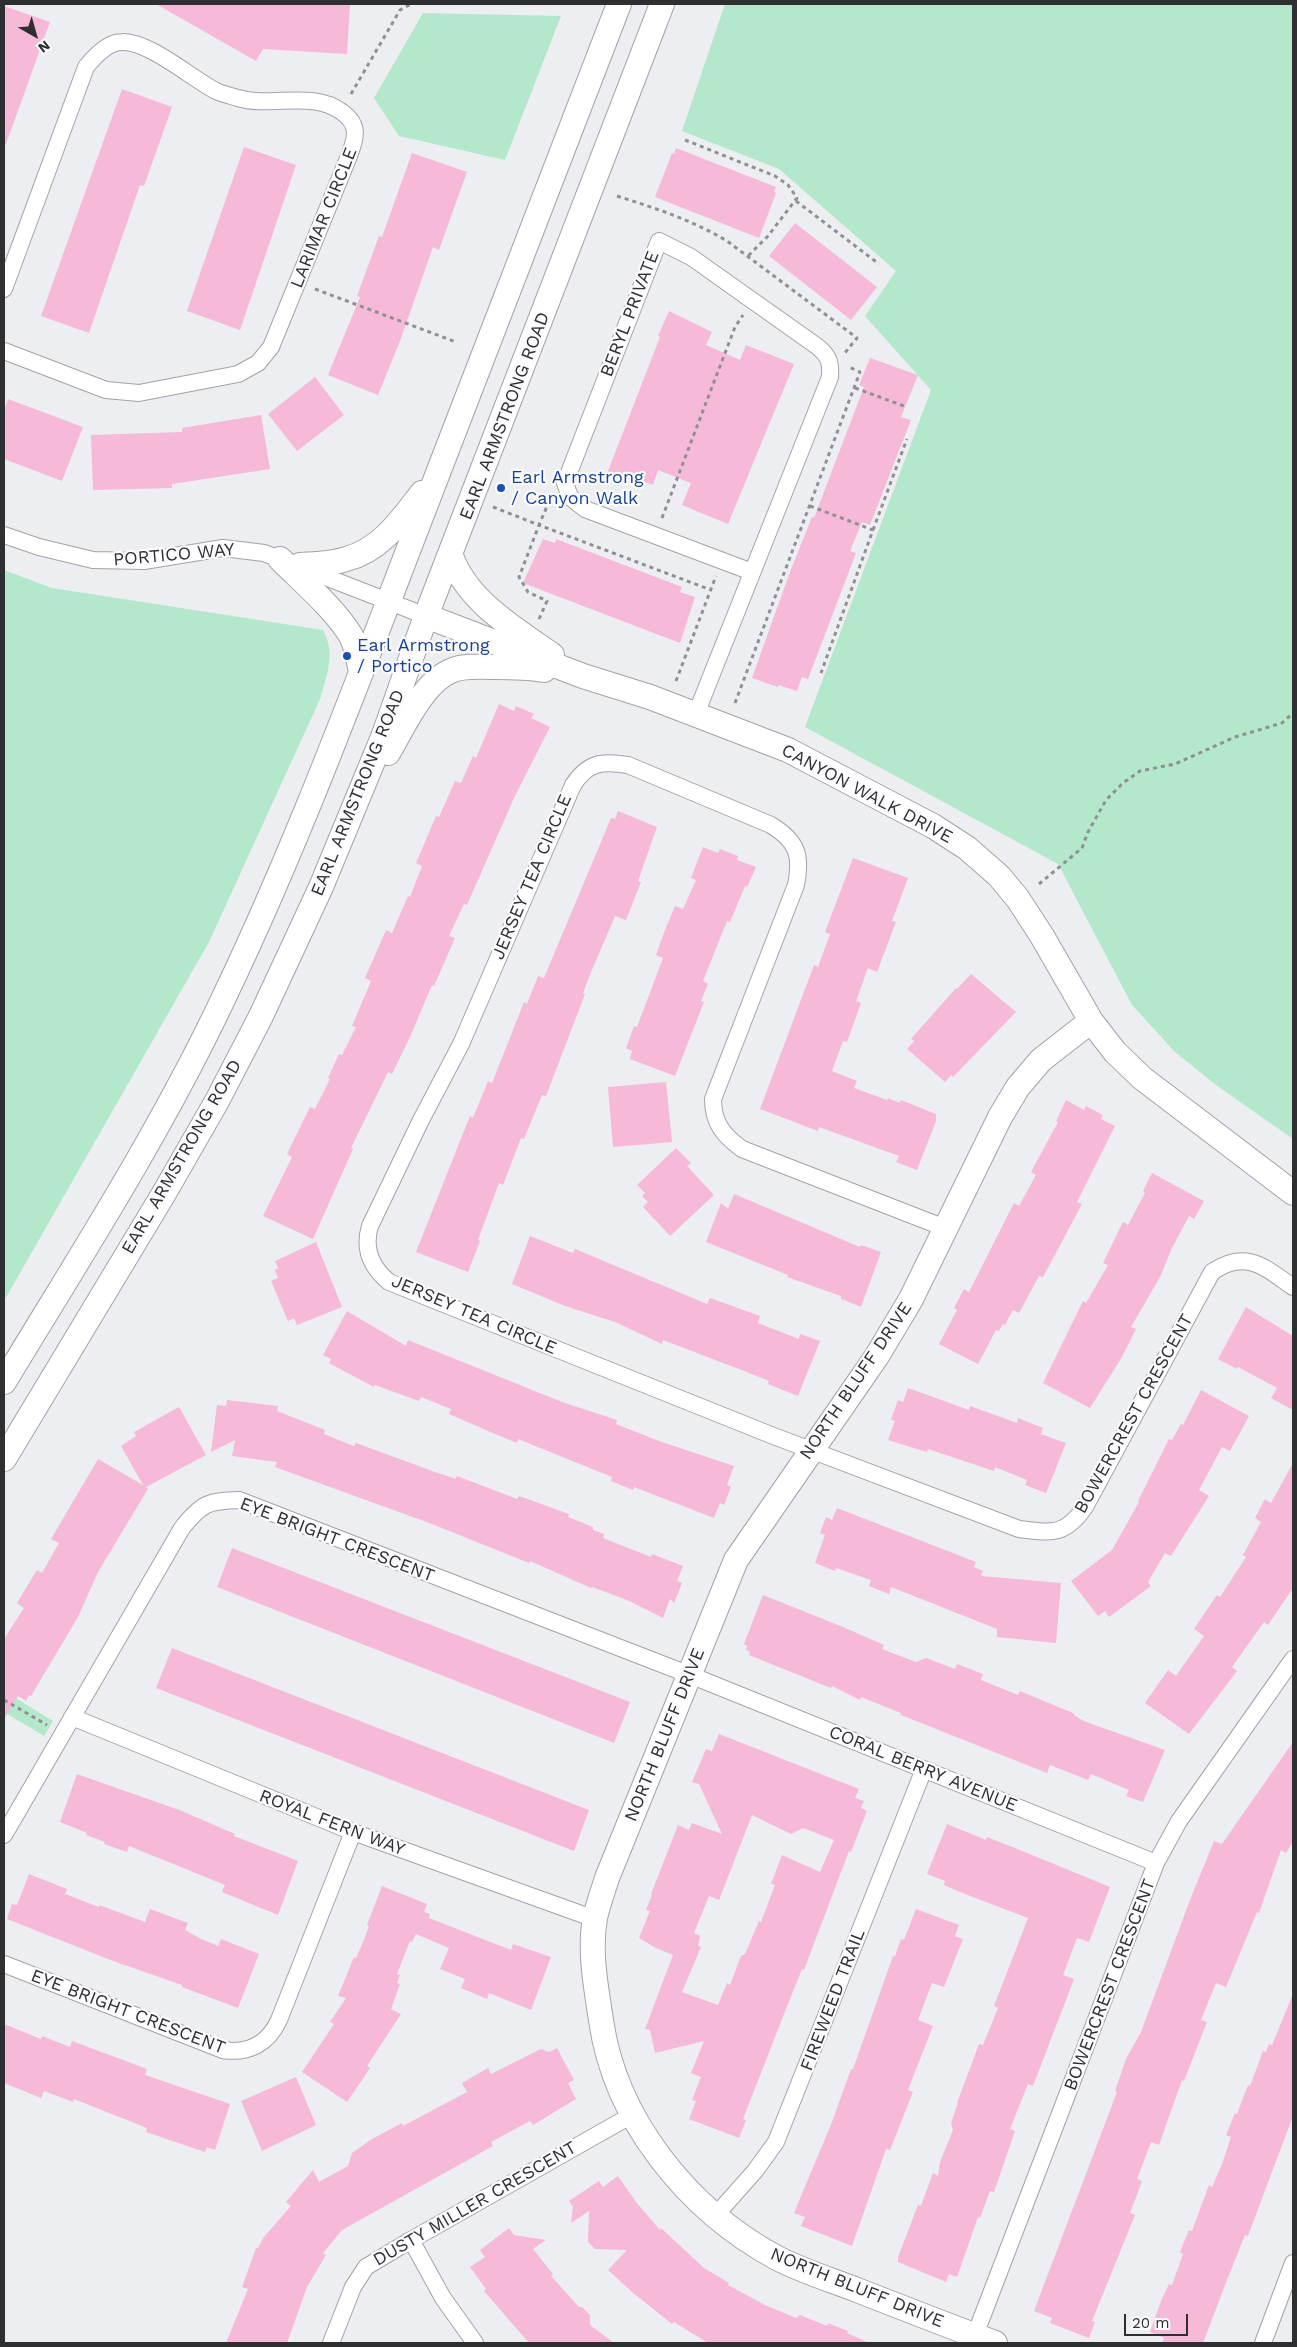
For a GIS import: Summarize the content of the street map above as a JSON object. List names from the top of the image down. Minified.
{"streets":{"main road":["EARL ARMSTRONG ROAD","CANYON WALK DRIVE","NORTH BLUFF DRIVE"],"street":["LARIMAR CIRCLE","BERYL PRIVATE","PORTICO WAY","JERSEY TEA CIRCLE","BOWERCREST CRESCENT","EYE BRIGHT CRESCENT","CORAL BERRY AVENUE","ROYAL FERN WAY","FIREWEED TRAIL","DUSTY MILLER CRESCENT"]},"crossings":[["EARL ARMSTRONG ROAD","PORTICO WAY"],["EARL ARMSTRONG ROAD","CANYON WALK DRIVE"],["PORTICO WAY","CANYON WALK DRIVE"],["CANYON WALK DRIVE","NORTH BLUFF DRIVE"],["JERSEY TEA CIRCLE","NORTH BLUFF DRIVE"],["JERSEY TEA CIRCLE","BOWERCREST CRESCENT"],["NORTH BLUFF DRIVE","BOWERCREST CRESCENT"],["NORTH BLUFF DRIVE","EYE BRIGHT CRESCENT"],["NORTH BLUFF DRIVE","CORAL BERRY AVENUE"],["NORTH BLUFF DRIVE","ROYAL FERN WAY"],["NORTH BLUFF DRIVE","FIREWEED TRAIL"],["NORTH BLUFF DRIVE","DUSTY MILLER CRESCENT"],["BOWERCREST CRESCENT","CORAL BERRY AVENUE"],["EYE BRIGHT CRESCENT","CORAL BERRY AVENUE"],["EYE BRIGHT CRESCENT","ROYAL FERN WAY"],["CORAL BERRY AVENUE","FIREWEED TRAIL"]],"places":["Earl Armstrong / Canyon Walk","Earl Armstrong / Portico"],"scale_bar":"20 m","north":"bottom right"}
